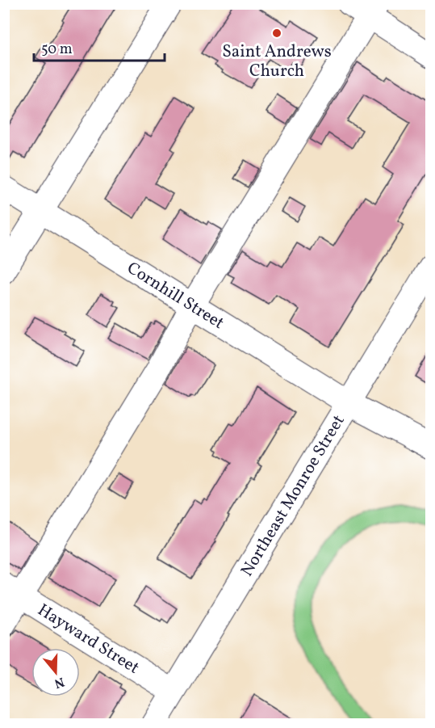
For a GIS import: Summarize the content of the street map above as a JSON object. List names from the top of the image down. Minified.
{"streets":{"street":["Cornhill Street","Northeast Monroe Street","Hayward Street"]},"crossings":[["Cornhill Street","Northeast Monroe Street"],["Northeast Monroe Street","Hayward Street"]],"places":["Saint Andrews Church"],"scale_bar":"50 m","north":"bottom"}
